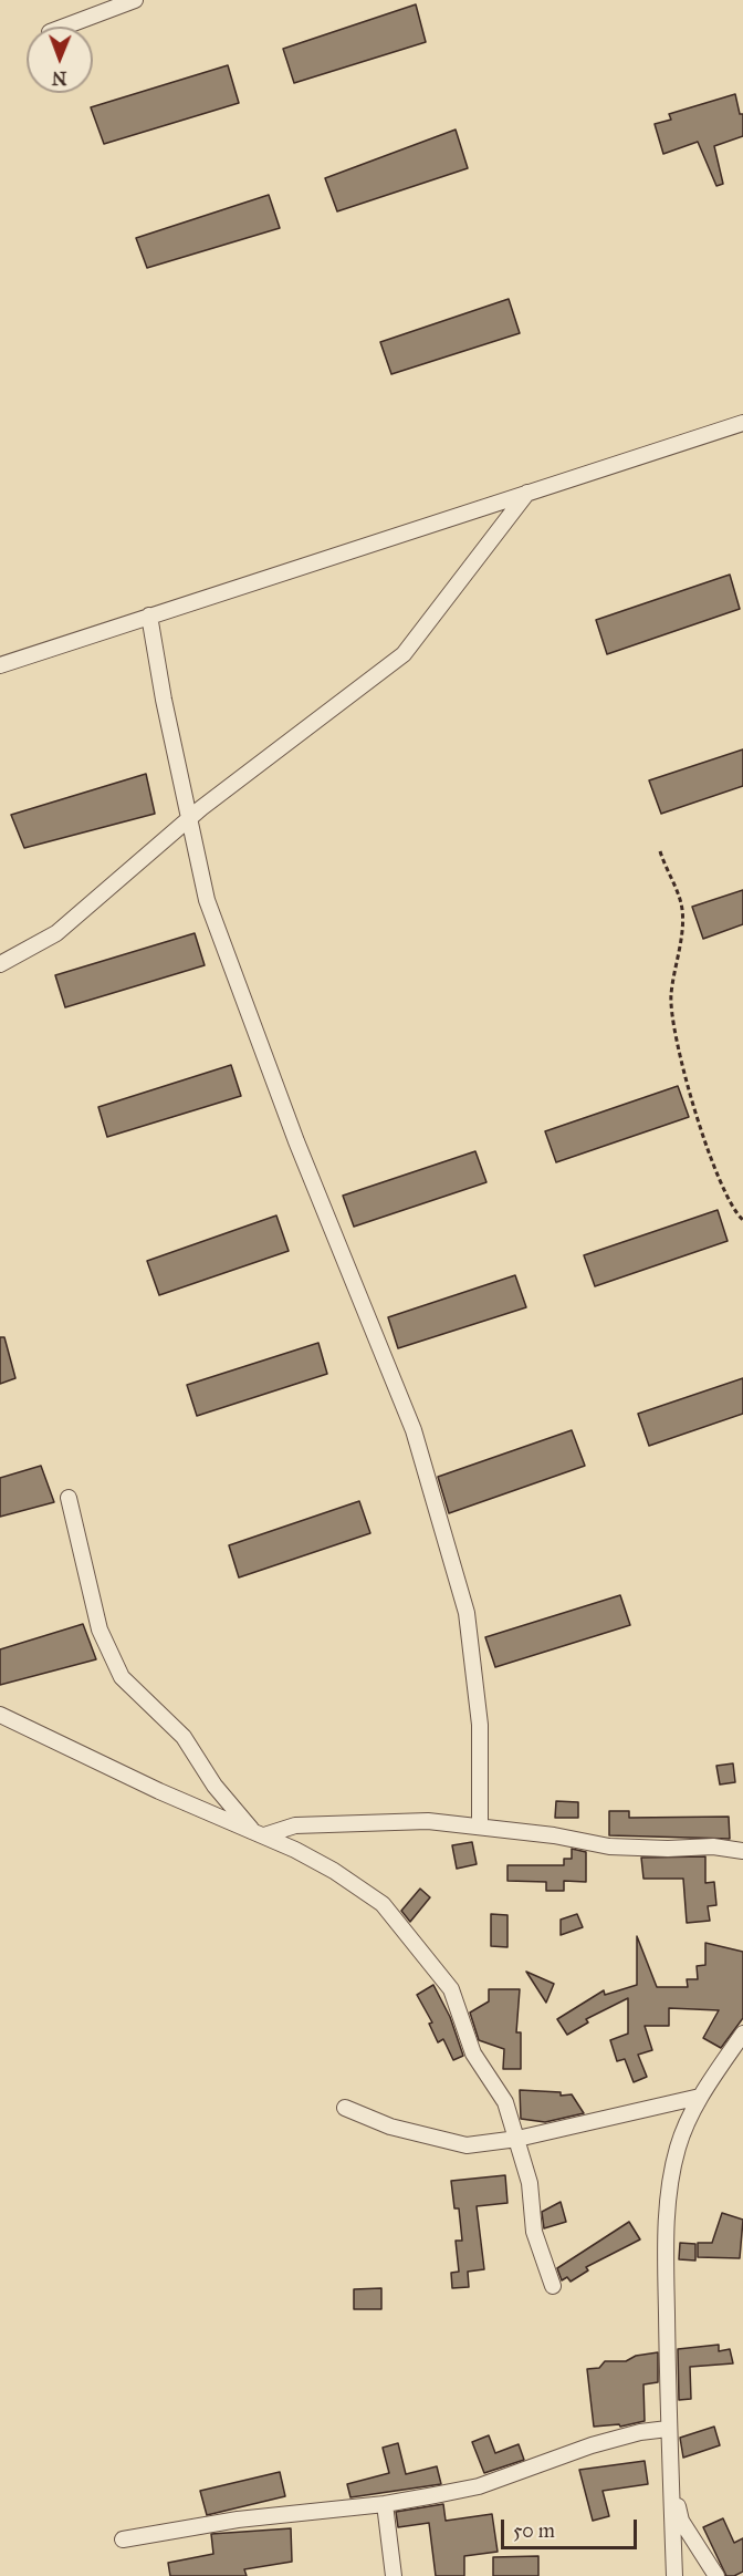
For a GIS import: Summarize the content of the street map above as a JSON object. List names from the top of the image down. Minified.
{"scale_bar":"50 m","north":"bottom"}
